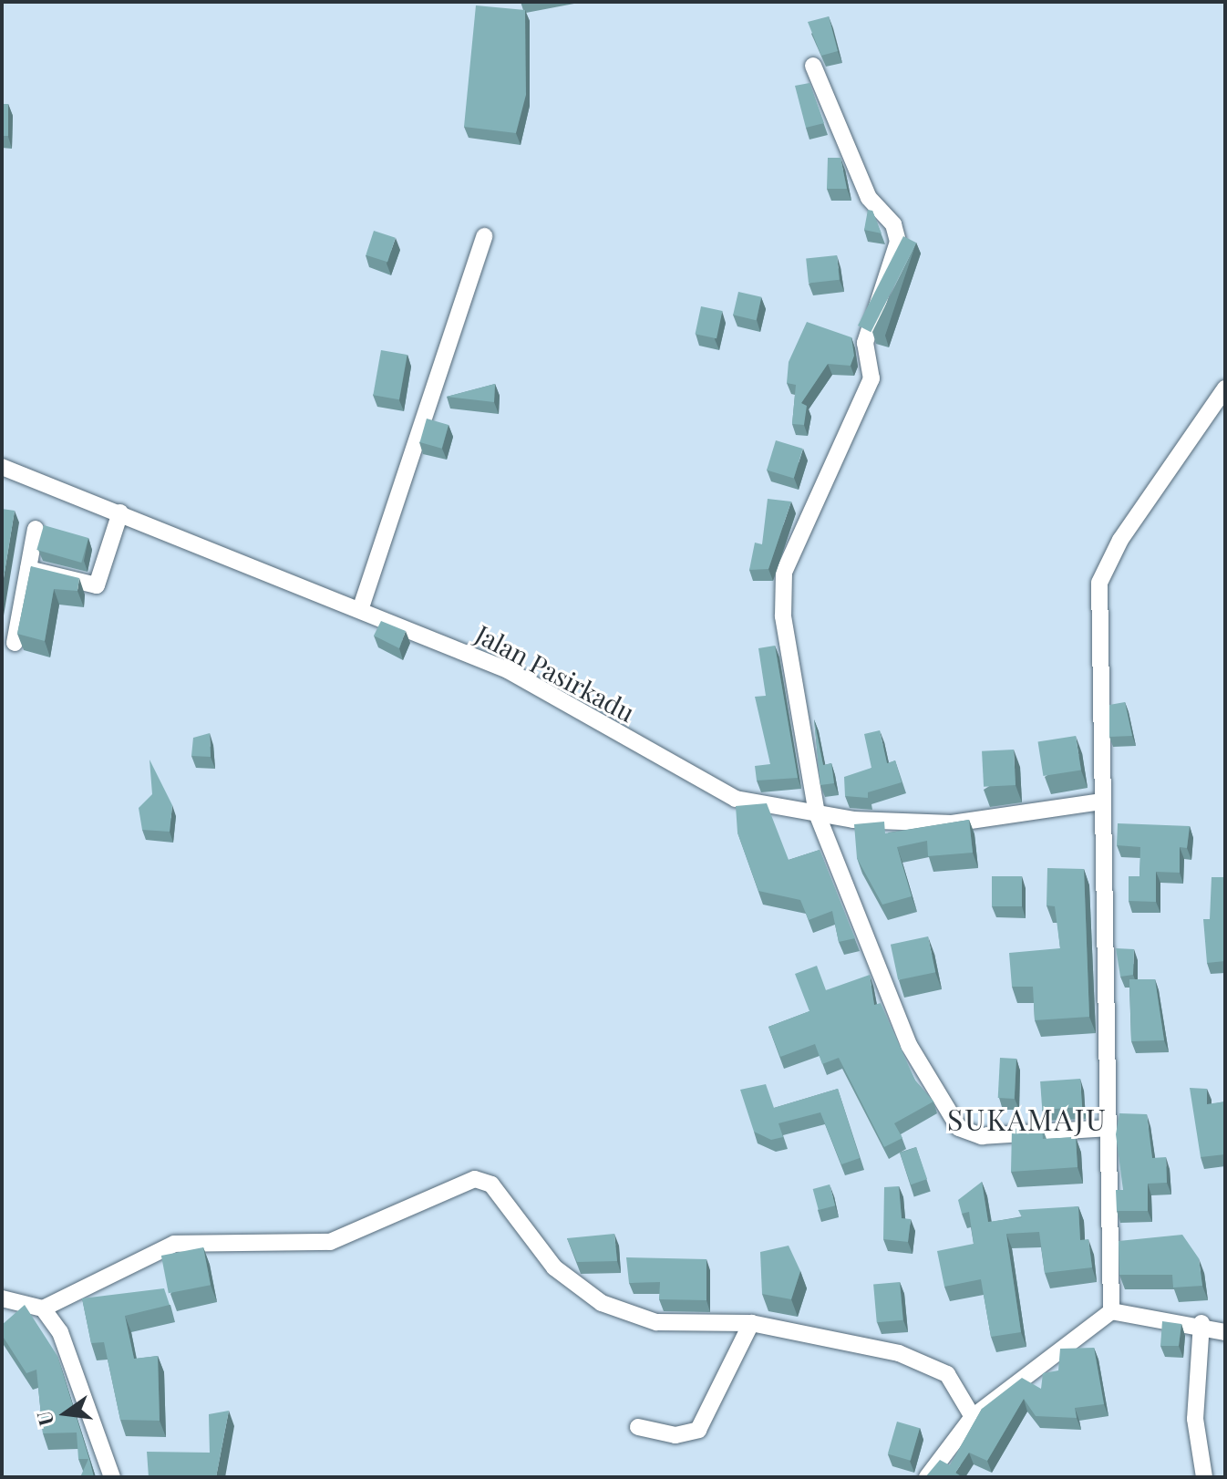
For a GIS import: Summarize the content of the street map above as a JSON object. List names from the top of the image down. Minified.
{"streets":{"street":["Jalan Pasirkadu"]},"districts":["SUKAMAJU"],"north":"left"}
